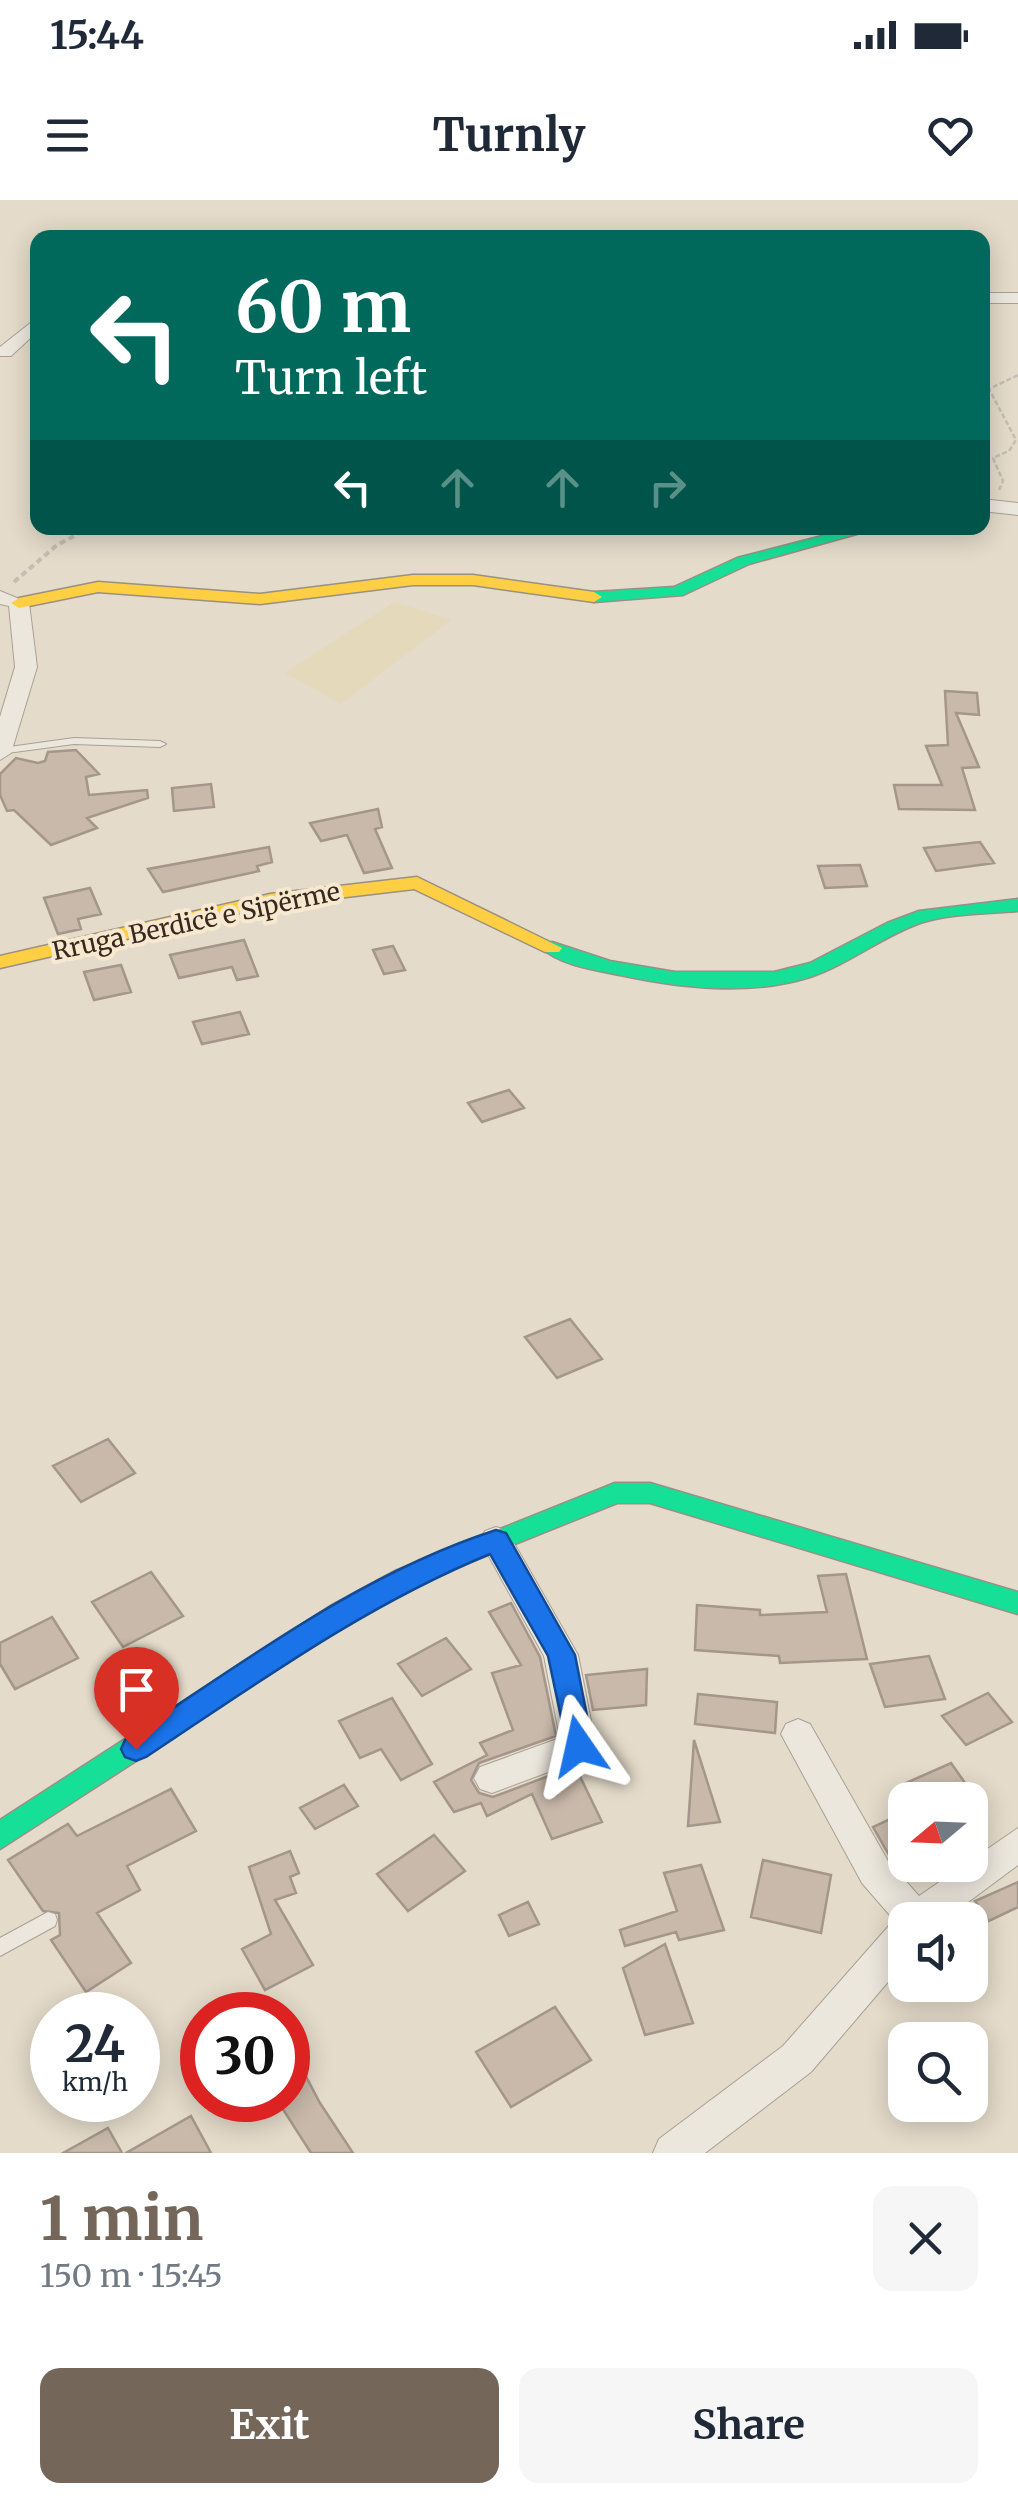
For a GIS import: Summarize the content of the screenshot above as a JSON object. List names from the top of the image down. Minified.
{"streets":{"street":["Rruga Berdicë e Sipërme"]},"north":"left","page":{"status":"15:44","header":"Turnly","turn":["60 m","Turn left"],"speed":"24 km/h","limit":"30","heading":["1 min","150 m · 15:45"],"buttons":["Exit","Share"]}}
